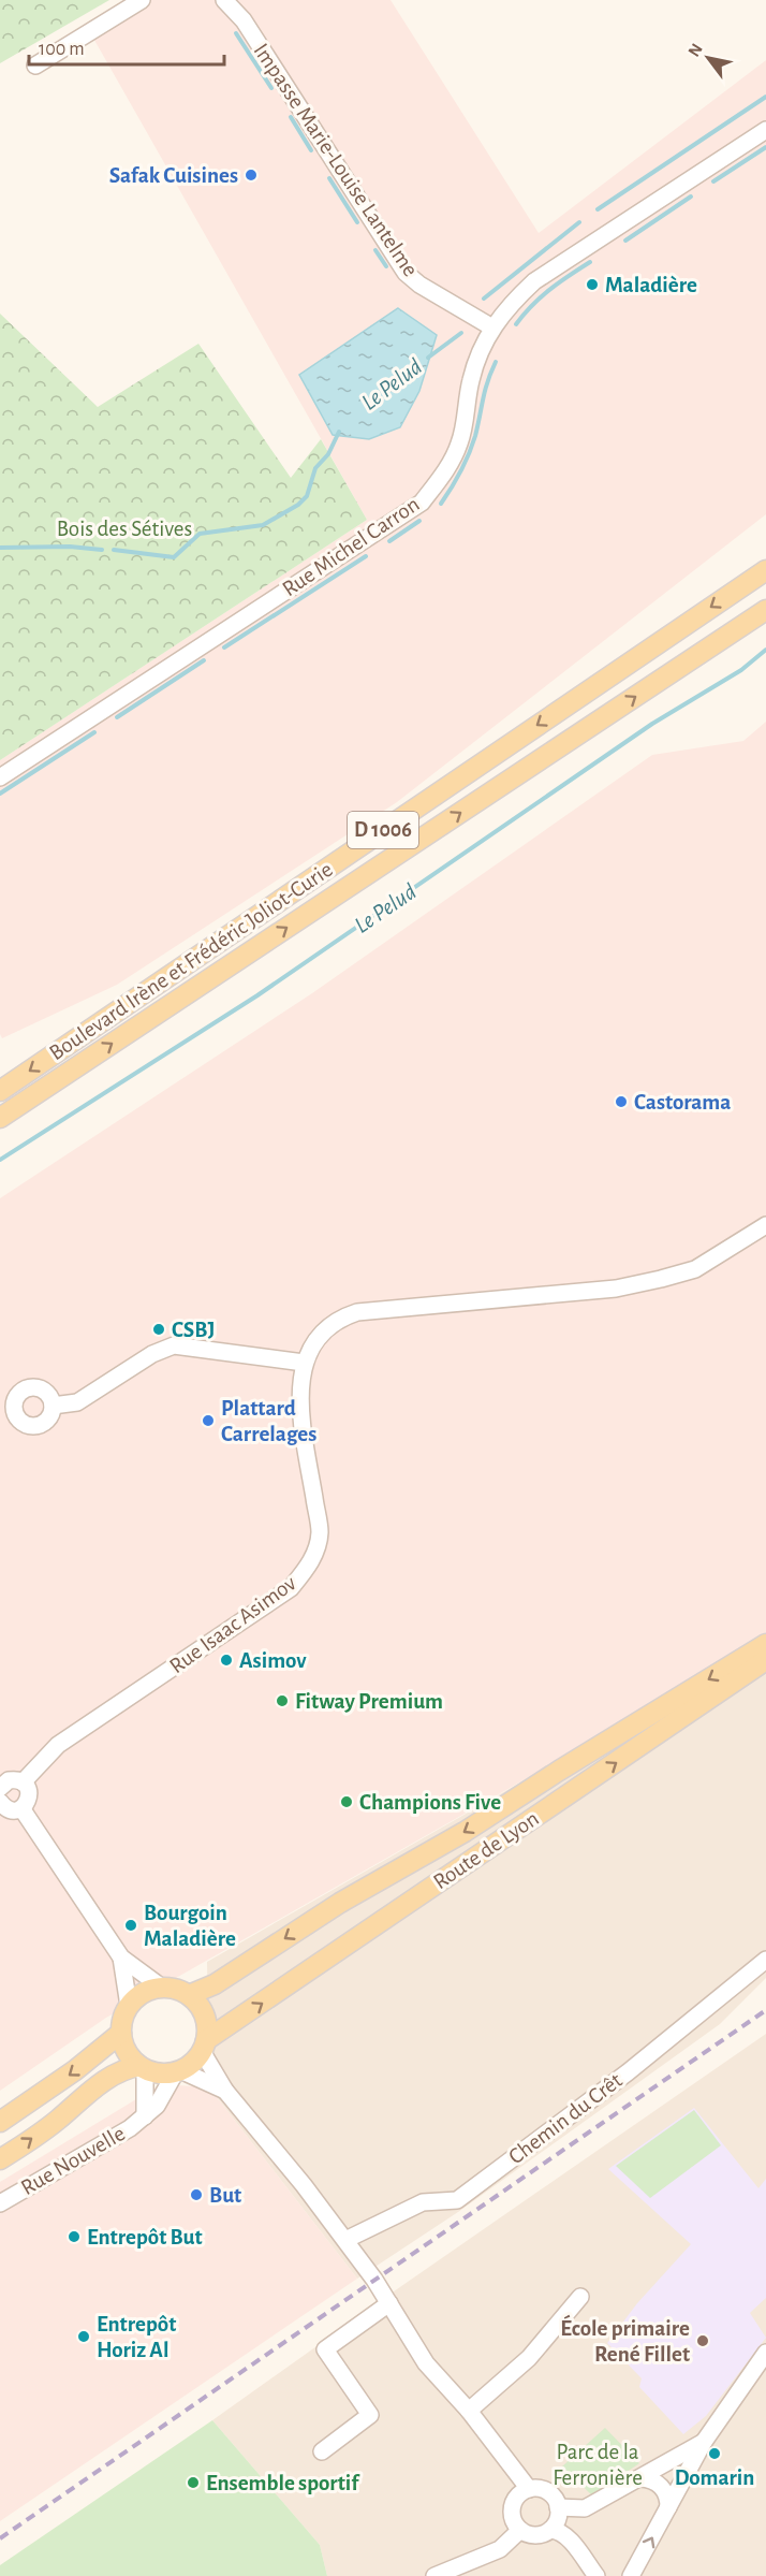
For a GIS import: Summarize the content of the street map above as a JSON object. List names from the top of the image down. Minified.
{"streets":{"main road":["D 1006","Boulevard Irène et Frédéric Joliot-Curie","Route de Lyon"],"street":["Impasse Marie-Louise Lantelme","Rue Michel Carron","Rue Isaac Asimov","Chemin du Crêt","Rue Nouvelle"]},"crossings":[["Impasse Marie-Louise Lantelme","Rue Michel Carron"],["Route de Lyon","Rue Nouvelle"]],"water":["Le Pelud"],"parks":["Bois des Sétives","Parc de la Ferronière"],"places":["Safak Cuisines","Maladière","Castorama","CSBJ","Plattard Carrelages","Asimov","Fitway Premium","Champions Five","Bourgoin Maladière","But","Entrepôt But","Entrepôt Horiz Al","École primaire René Fillet","Domarin","Ensemble sportif"],"scale_bar":"100 m","north":"top left"}
